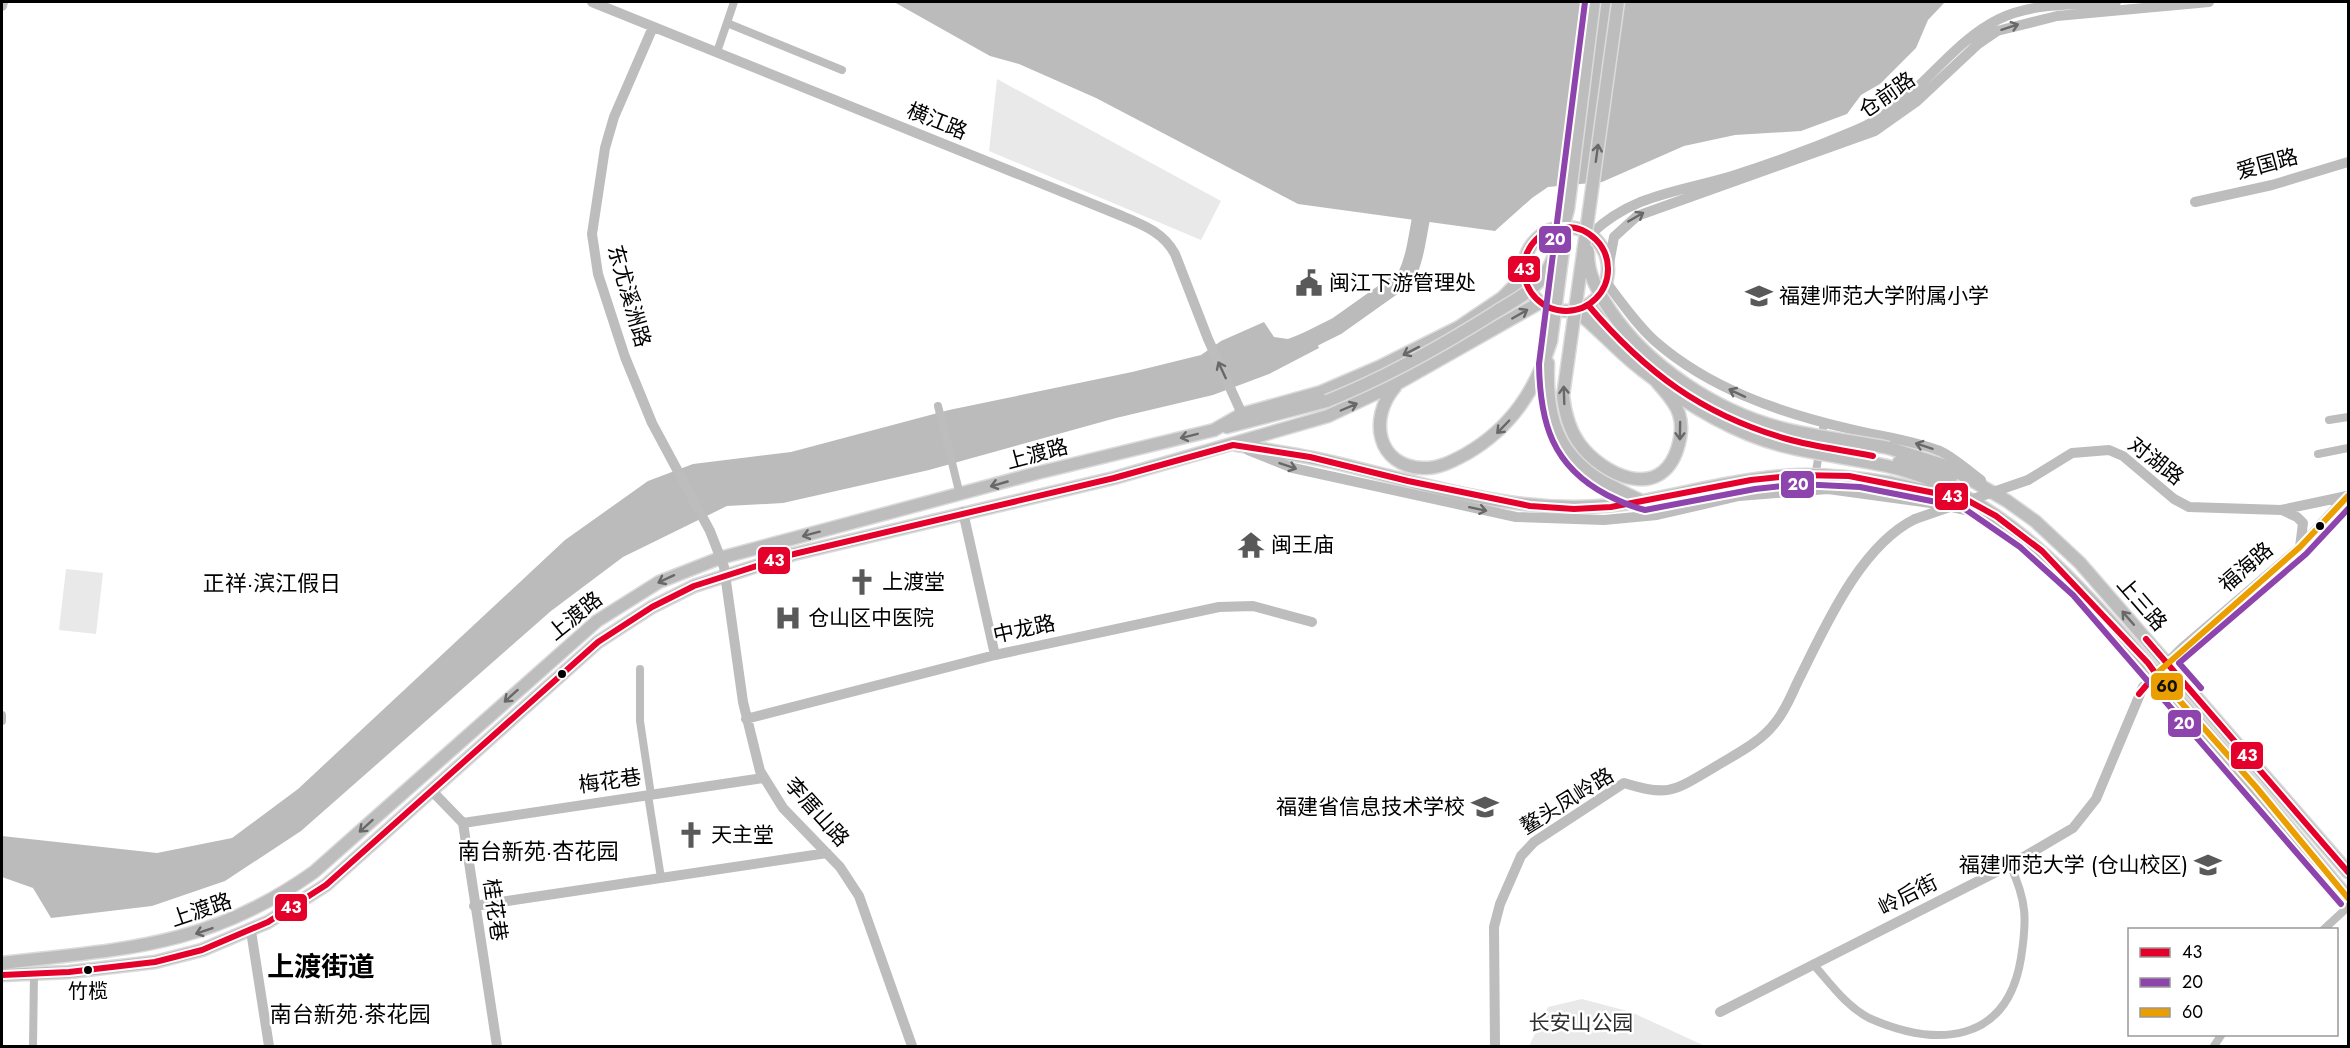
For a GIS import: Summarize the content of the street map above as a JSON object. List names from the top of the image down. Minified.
{"streets":{"main road":["上渡路","上三路"],"street":["仓前路","横江路","爱国路","东尤溪洲路","对湖路","福海路","中龙路","梅花巷","鳌头凤岭路","李厝山路","岭后街","桂花巷"]},"crossings":[["仓前路","上渡路"],["横江路","东尤溪洲路"],["横江路","上渡路"],["东尤溪洲路","上渡路"],["东尤溪洲路","李厝山路"],["上渡路","李厝山路"],["对湖路","福海路"],["对湖路","鳌头凤岭路"],["福海路","上三路"],["福海路","岭后街"],["上三路","岭后街"],["中龙路","李厝山路"],["梅花巷","李厝山路"],["梅花巷","桂花巷"]],"one_way":["横江路"],"districts":["正祥·滨江假日","南台新苑·杏花园","上渡街道","南台新苑·茶花园"],"parks":["长安山公园"],"places":{"public building":["闽江下游管理处"],"school or university":["福建师范大学附属小学","福建省信息技术学校","福建师范大学 (仓山校区)"],"temple":["闽王庙"],"church":["上渡堂","天主堂"],"hospital":["仓山区中医院"],"other":["竹榄"]},"lines":["transit line 20","transit line 43","transit line 60"],"legend":["43","20","60"]}
